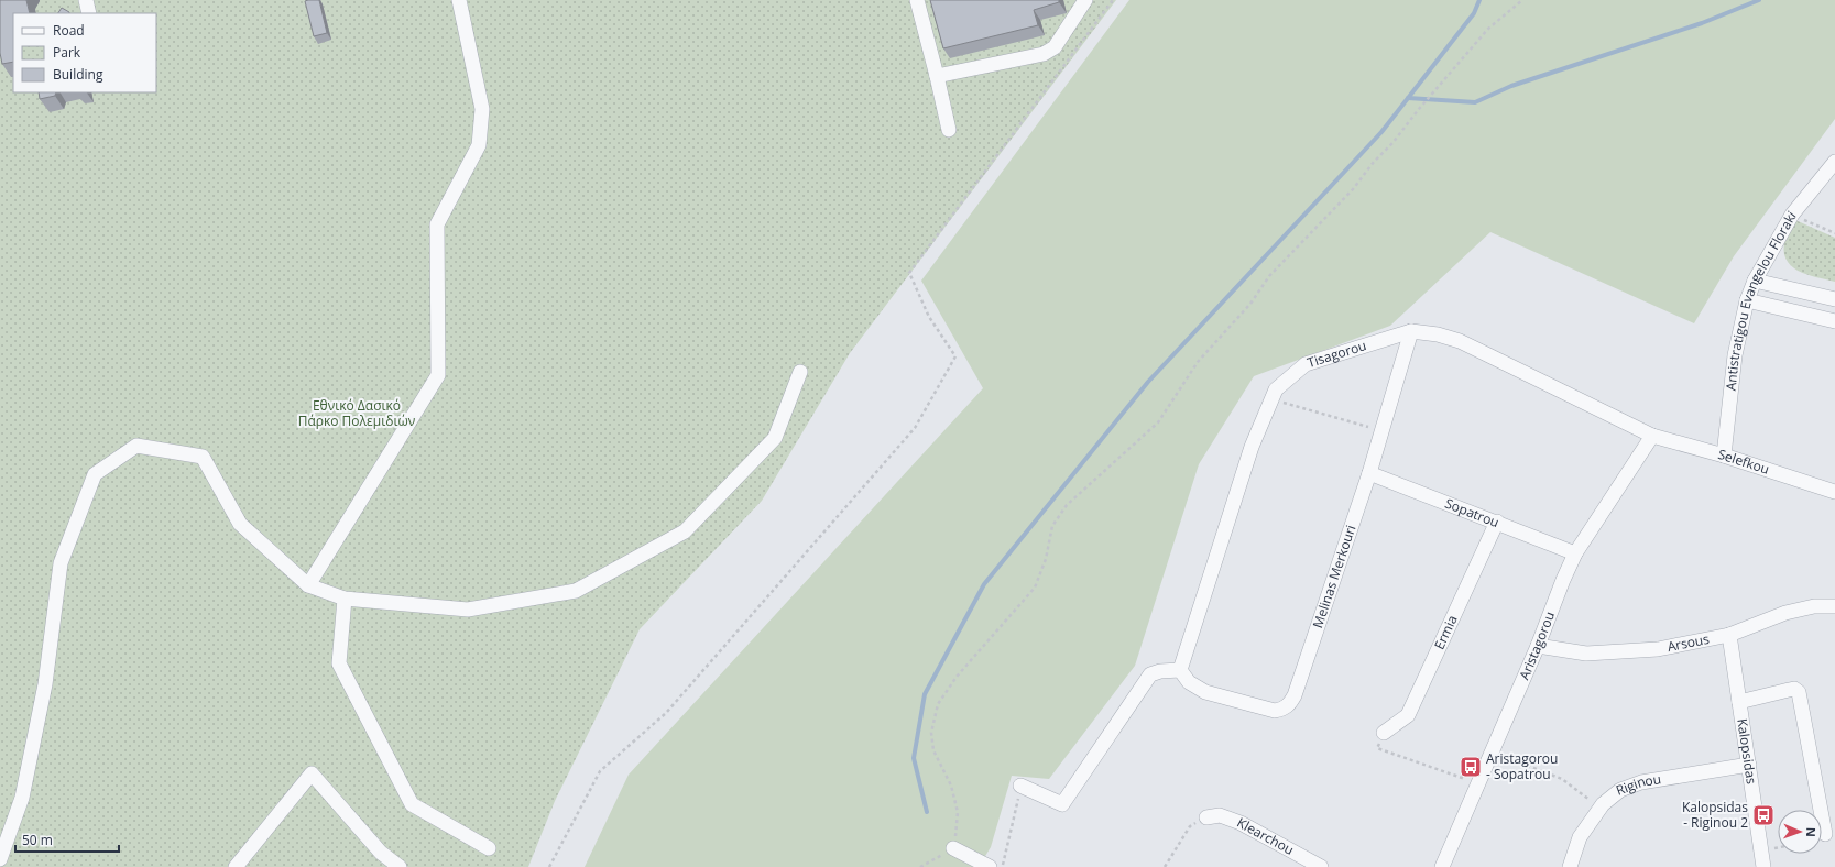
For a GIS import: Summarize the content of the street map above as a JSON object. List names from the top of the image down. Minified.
{"streets":{"street":["Antistratigou Evangelou Floraki","Tisagorou","Selefkou","Sopatrou","Melinas Merkouri","Ermia","Arsous","Aristagorou","Kalopsidas","Riginou","Klearchou"]},"crossings":[["Antistratigou Evangelou Floraki","Selefkou"],["Tisagorou","Selefkou"],["Tisagorou","Melinas Merkouri"],["Tisagorou","Aristagorou"],["Selefkou","Aristagorou"],["Sopatrou","Melinas Merkouri"],["Sopatrou","Ermia"],["Sopatrou","Aristagorou"],["Arsous","Aristagorou"],["Arsous","Kalopsidas"],["Kalopsidas","Riginou"]],"parks":["Εθνικό Δασικό Πάρκο Πολεμιδιών"],"places":{"bus stop":["Aristagorou - Sopatrou","Kalopsidas - Riginou 2"]},"legend":["Road","Park","Building"],"scale_bar":"50 m","north":"right"}
